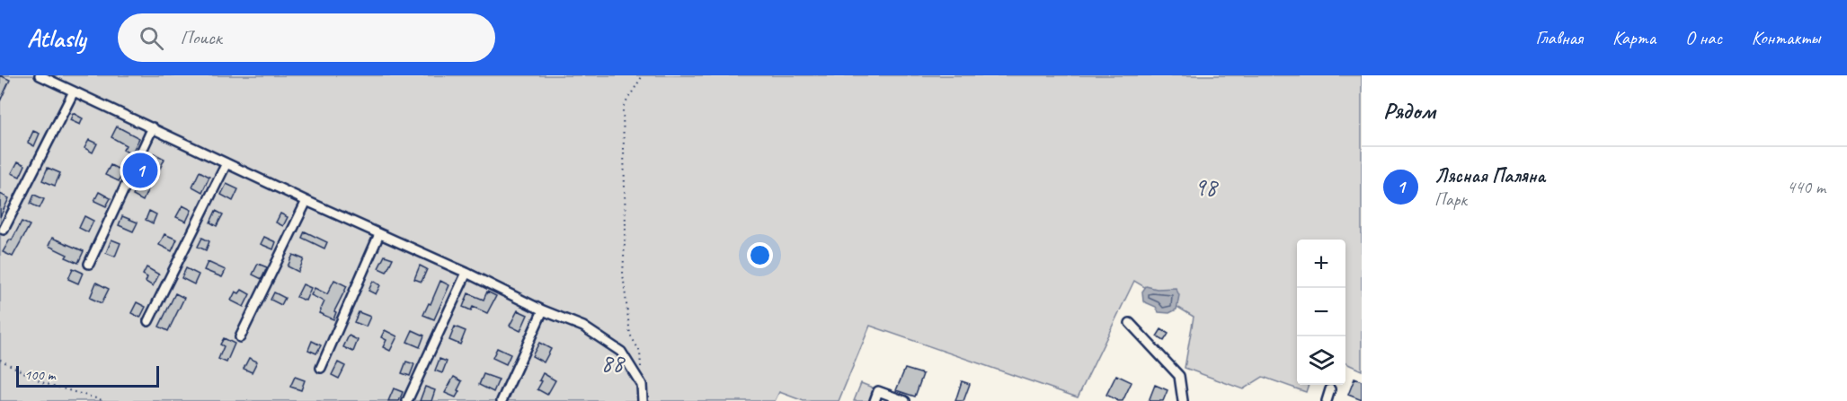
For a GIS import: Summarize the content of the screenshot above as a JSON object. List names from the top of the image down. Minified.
{"parks":["98","88"],"scale_bar":"100 m","page":{"header":"Atlasly","search":"Поиск","nav":["Главная","Карта","О нас","Контакты"],"heading":"Рядом","list":[{"mark":"1","name":"Лясная Паляна","note":"Парк","value":"440 m"}],"pins":"1","map_buttons":["+","−"],"scale":"100 m"}}
